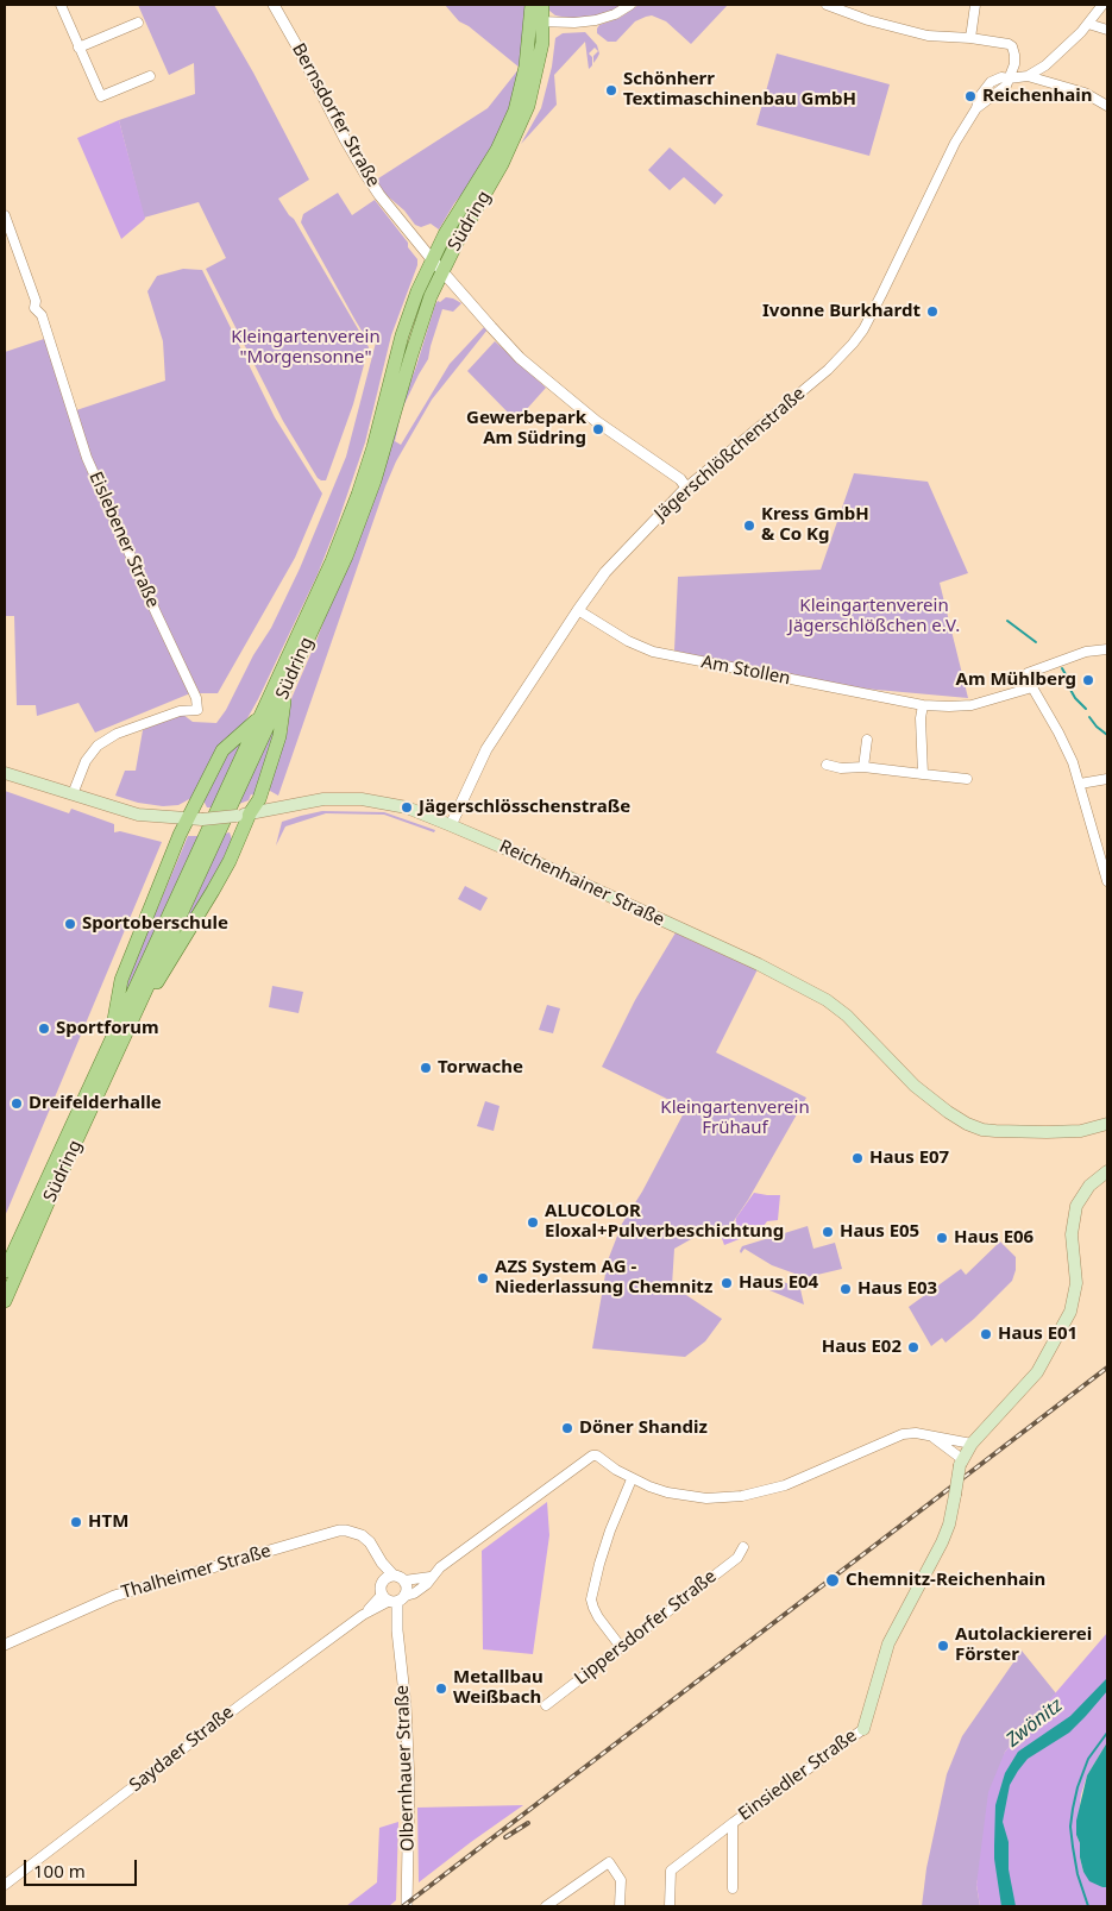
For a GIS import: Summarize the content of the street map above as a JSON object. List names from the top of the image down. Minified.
{"streets":{"main road":["Südring","Reichenhainer Straße"],"street":["Bernsdorfer Straße","Jägerschlößchenstraße","Eislebener Straße","Am Stollen","Thalheimer Straße","Lippersdorfer Straße","Saydaer Straße","Olbernhauer Straße","Einsiedler Straße"]},"crossings":[["Bernsdorfer Straße","Südring"],["Bernsdorfer Straße","Jägerschlößchenstraße"],["Jägerschlößchenstraße","Am Stollen"],["Jägerschlößchenstraße","Reichenhainer Straße"],["Eislebener Straße","Reichenhainer Straße"],["Thalheimer Straße","Saydaer Straße"],["Saydaer Straße","Olbernhauer Straße"]],"water":["Zwönitz"],"parks":["Kleingartenverein \"Morgensonne\"","Kleingartenverein Jägerschlößchen e.V.","Kleingartenverein Frühauf"],"places":["Schönherr Textimaschinenbau GmbH","Reichenhain","Ivonne Burkhardt","Gewerbepark Am Südring","Kress GmbH & Co Kg","Am Mühlberg","Jägerschlösschenstraße","Sportoberschule","Sportforum","Torwache","Dreifelderhalle","Haus E07","ALUCOLOR Eloxal+Pulverbeschichtung","Haus E05","Haus E06","AZS System AG - Niederlassung Chemnitz","Haus E04","Haus E03","Haus E01","Haus E02","Döner Shandiz","HTM","Chemnitz-Reichenhain","Autolackiererei Förster","Metallbau Weißbach"],"scale_bar":"100 m"}
